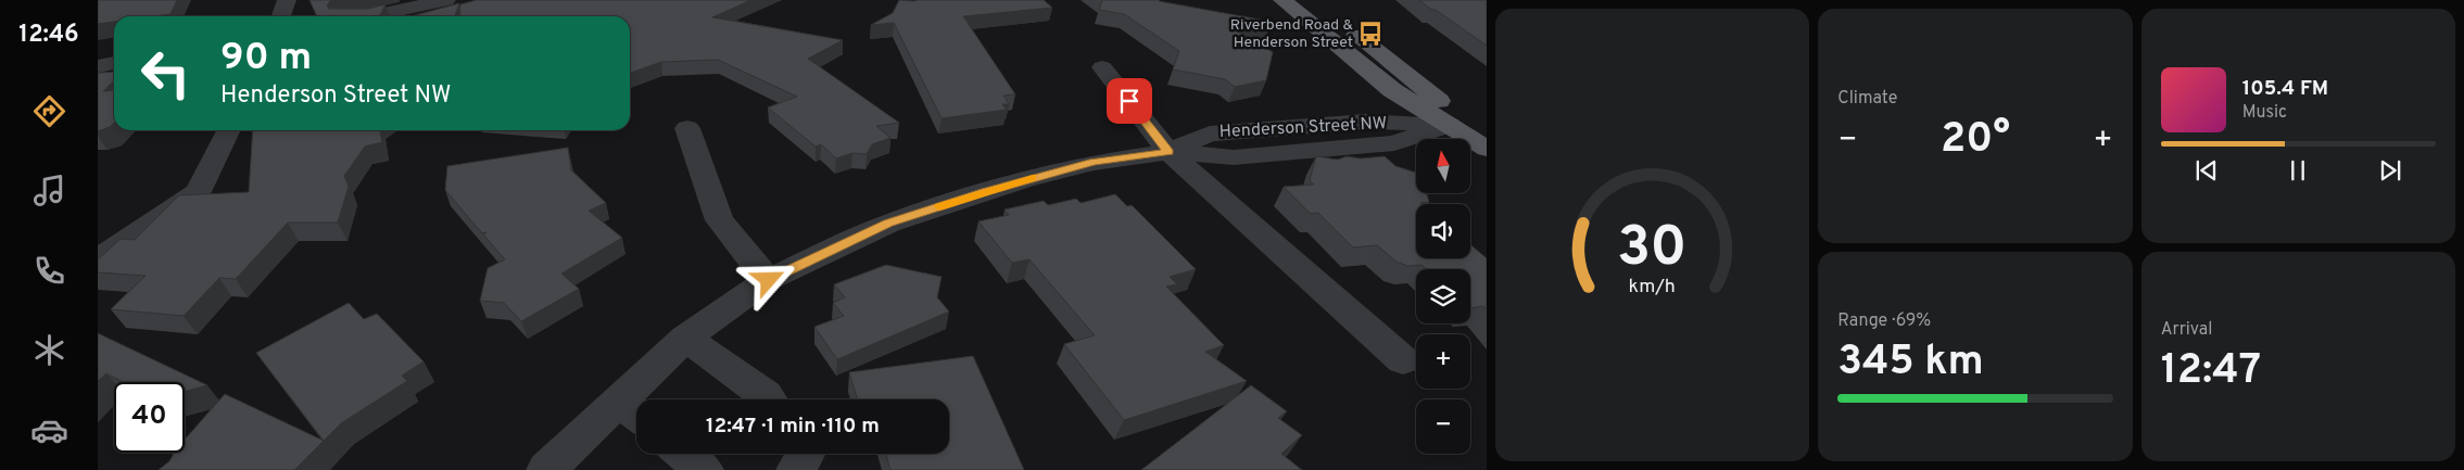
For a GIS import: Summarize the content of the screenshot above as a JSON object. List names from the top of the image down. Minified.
{"streets":{"street":["Henderson Street NW"]},"places":{"bus stop":["Riverbend Road & Henderson Street"]},"north":"top","page":{"tabs":"12:46","tile":["Climate",["Range · 69%","345 km"],["Arrival","12:47"]],"turn":["90 m","Henderson Street NW"],"song":["105.4 FM","Music"],"heat":["−","20°","+"],"map_buttons":["+","−"],"limit":"40","trip":"12:47 · 1 min · 110 m","gauge":["30","km/h"]}}
